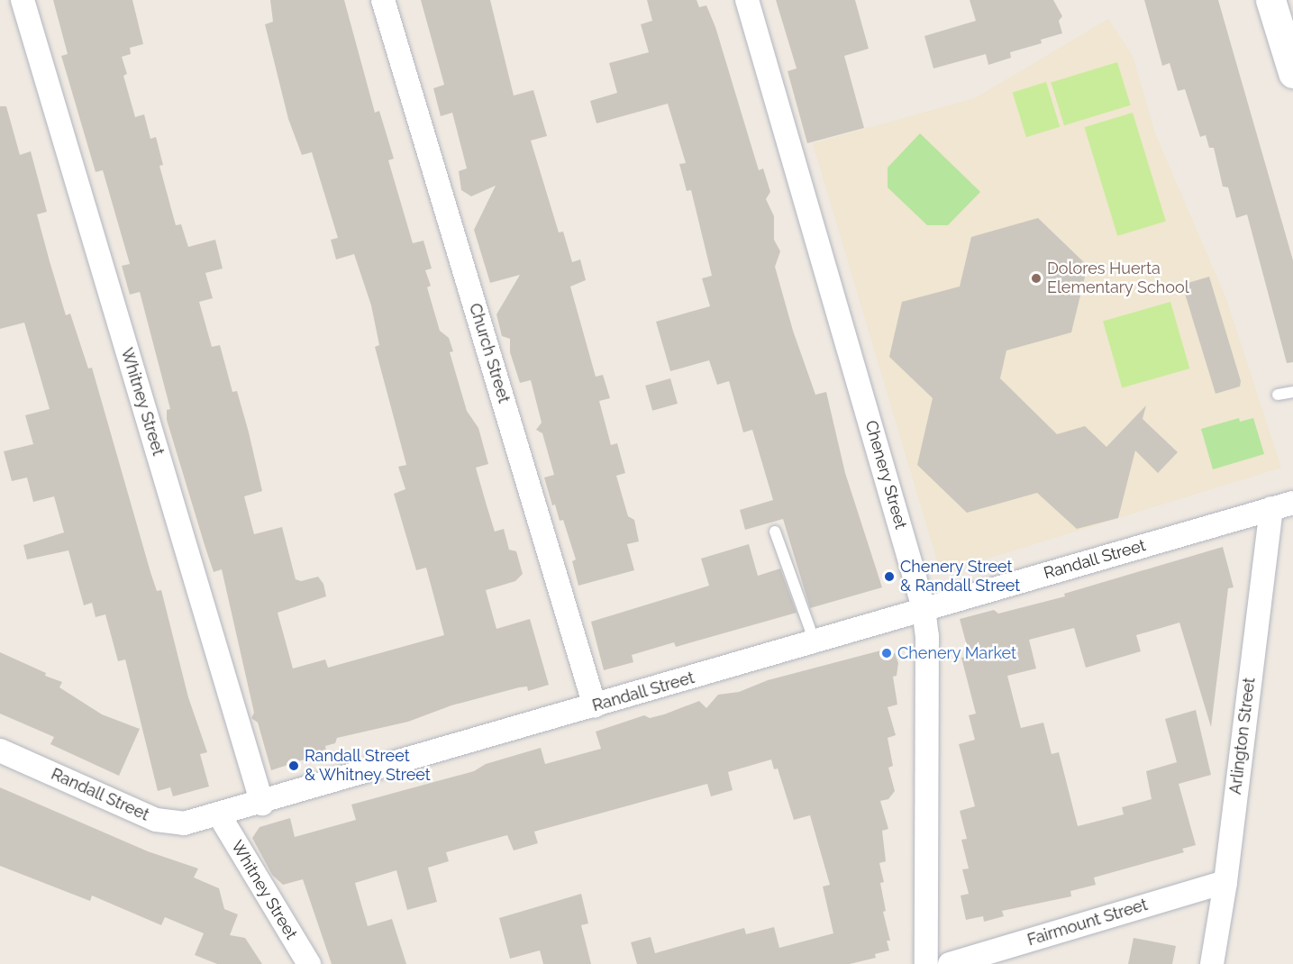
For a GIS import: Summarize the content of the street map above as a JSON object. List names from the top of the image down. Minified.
{"streets":{"street":["Church Street","Whitney Street","Chenery Street","Randall Street","Arlington Street","Fairmount Street"]},"crossings":[["Church Street","Randall Street"],["Whitney Street","Randall Street"],["Chenery Street","Randall Street"],["Randall Street","Arlington Street"],["Arlington Street","Fairmount Street"]],"places":["Dolores Huerta Elementary School","Chenery Street & Randall Street","Chenery Market","Randall Street & Whitney Street"]}
